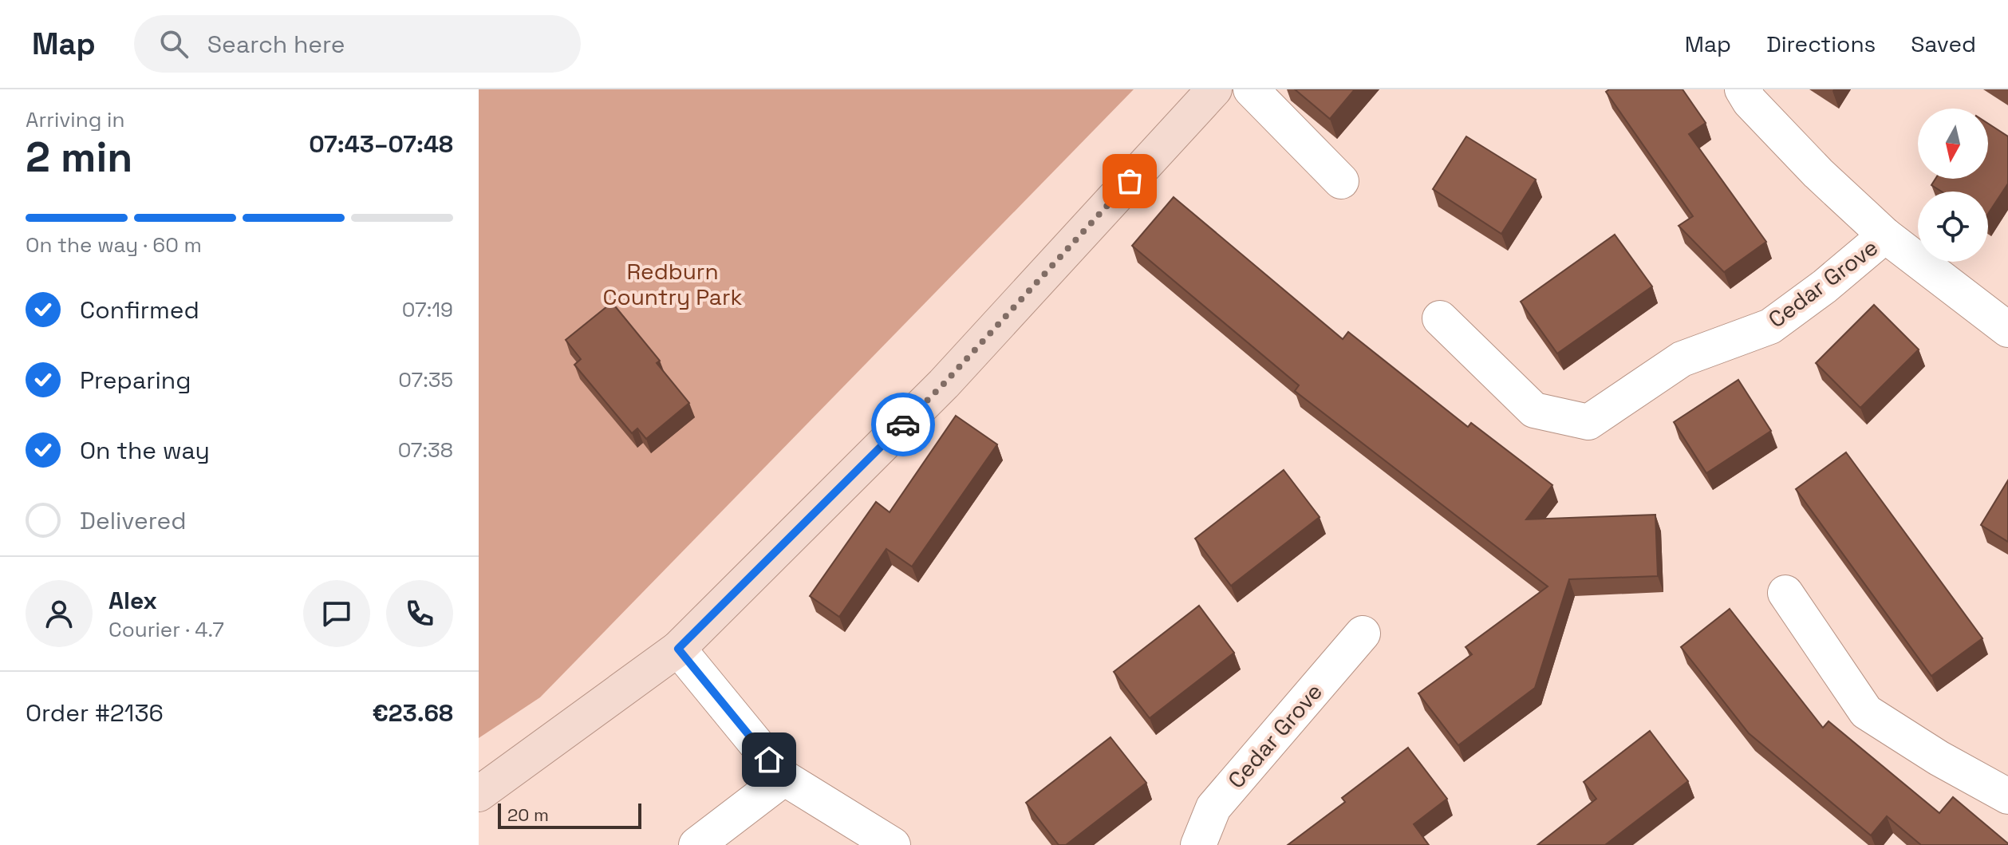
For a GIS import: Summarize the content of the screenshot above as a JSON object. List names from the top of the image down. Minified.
{"streets":{"street":["Cedar Grove"]},"parks":["Redburn Country Park"],"scale_bar":"20 m","north":"bottom","page":{"header":"Map","search":"Search here","nav":["Map","Directions","Saved"],"heading":["2 min","Arriving in","07:43–07:48"],"panel":["Alex","Courier · 4.7","Order #2136","€23.68"],"bar":"On the way · 60 m","list":[["Confirmed","07:19"],["Preparing","07:35"],["On the way","07:38"],"Delivered"],"scale":"20 m"}}
